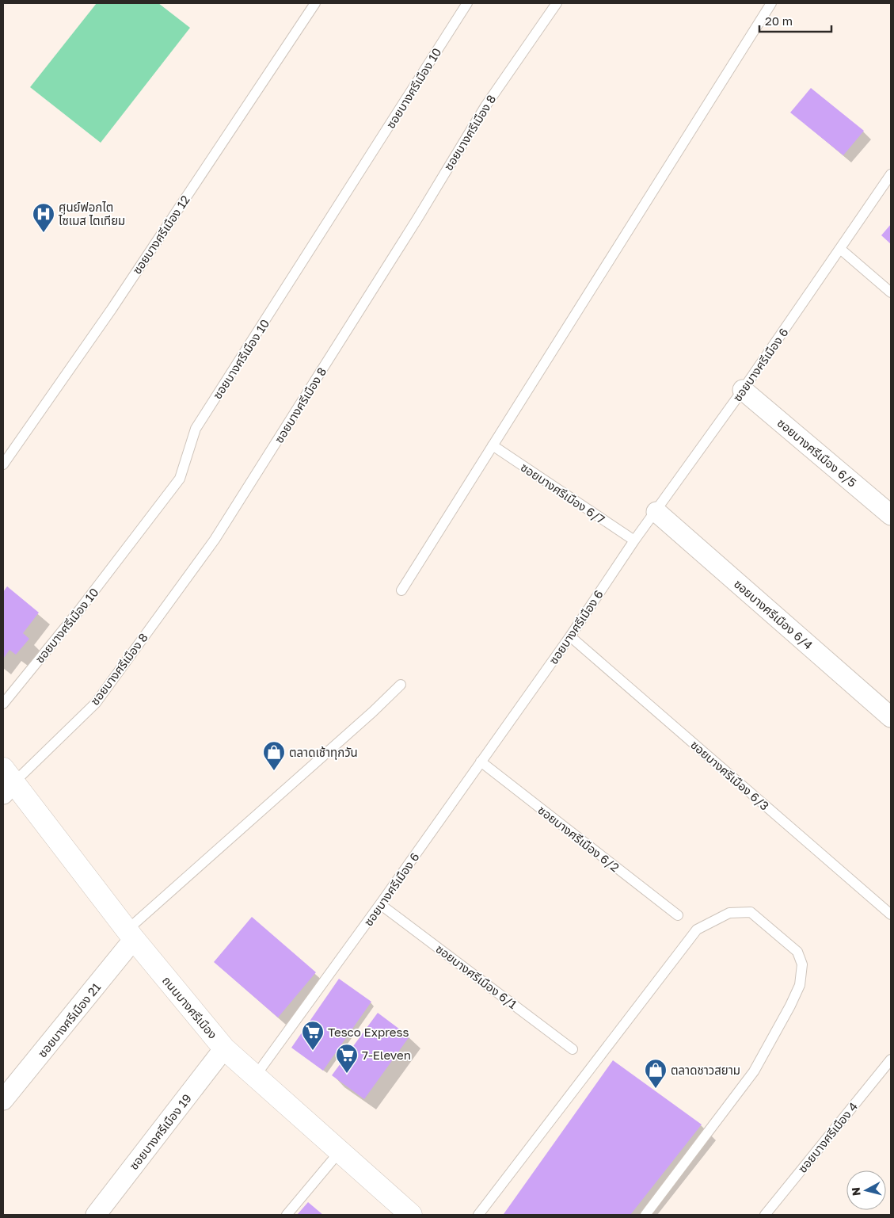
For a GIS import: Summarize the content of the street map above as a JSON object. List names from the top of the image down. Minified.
{"streets":{"street":["ซอยบางศรีเมือง 6/5","ซอยบางศรีเมือง 6/4","ถนนบางศรีเมือง","ซอยบางศรีเมือง 21","ซอยบางศรีเมือง 19"],"lane":["ซอยบางศรีเมือง 10","ซอยบางศรีเมือง 8","ซอยบางศรีเมือง 12","ซอยบางศรีเมือง 6","ซอยบางศรีเมือง 6/7","ซอยบางศรีเมือง 6/3","ซอยบางศรีเมือง 6/2","ซอยบางศรีเมือง 6/1","ซอยบางศรีเมือง 4"]},"crossings":[["ซอยบางศรีเมือง 8","ถนนบางศรีเมือง"],["ซอยบางศรีเมือง 6","ซอยบางศรีเมือง 6/5"],["ซอยบางศรีเมือง 6","ซอยบางศรีเมือง 6/7"],["ซอยบางศรีเมือง 6","ซอยบางศรีเมือง 6/4"],["ซอยบางศรีเมือง 6","ซอยบางศรีเมือง 6/3"],["ซอยบางศรีเมือง 6","ซอยบางศรีเมือง 6/2"],["ซอยบางศรีเมือง 6","ซอยบางศรีเมือง 6/1"],["ซอยบางศรีเมือง 6","ถนนบางศรีเมือง"],["ถนนบางศรีเมือง","ซอยบางศรีเมือง 21"],["ถนนบางศรีเมือง","ซอยบางศรีเมือง 19"]],"places":{"hospital":["ศูนย์ฟอกไต ไซเมส ไตเทียม"],"shop":["ตลาดเช้าทุกวัน","ตลาดชาวสยาม"],"supermarket":["Tesco Express","7-Eleven"]},"scale_bar":"20 m","north":"left"}
